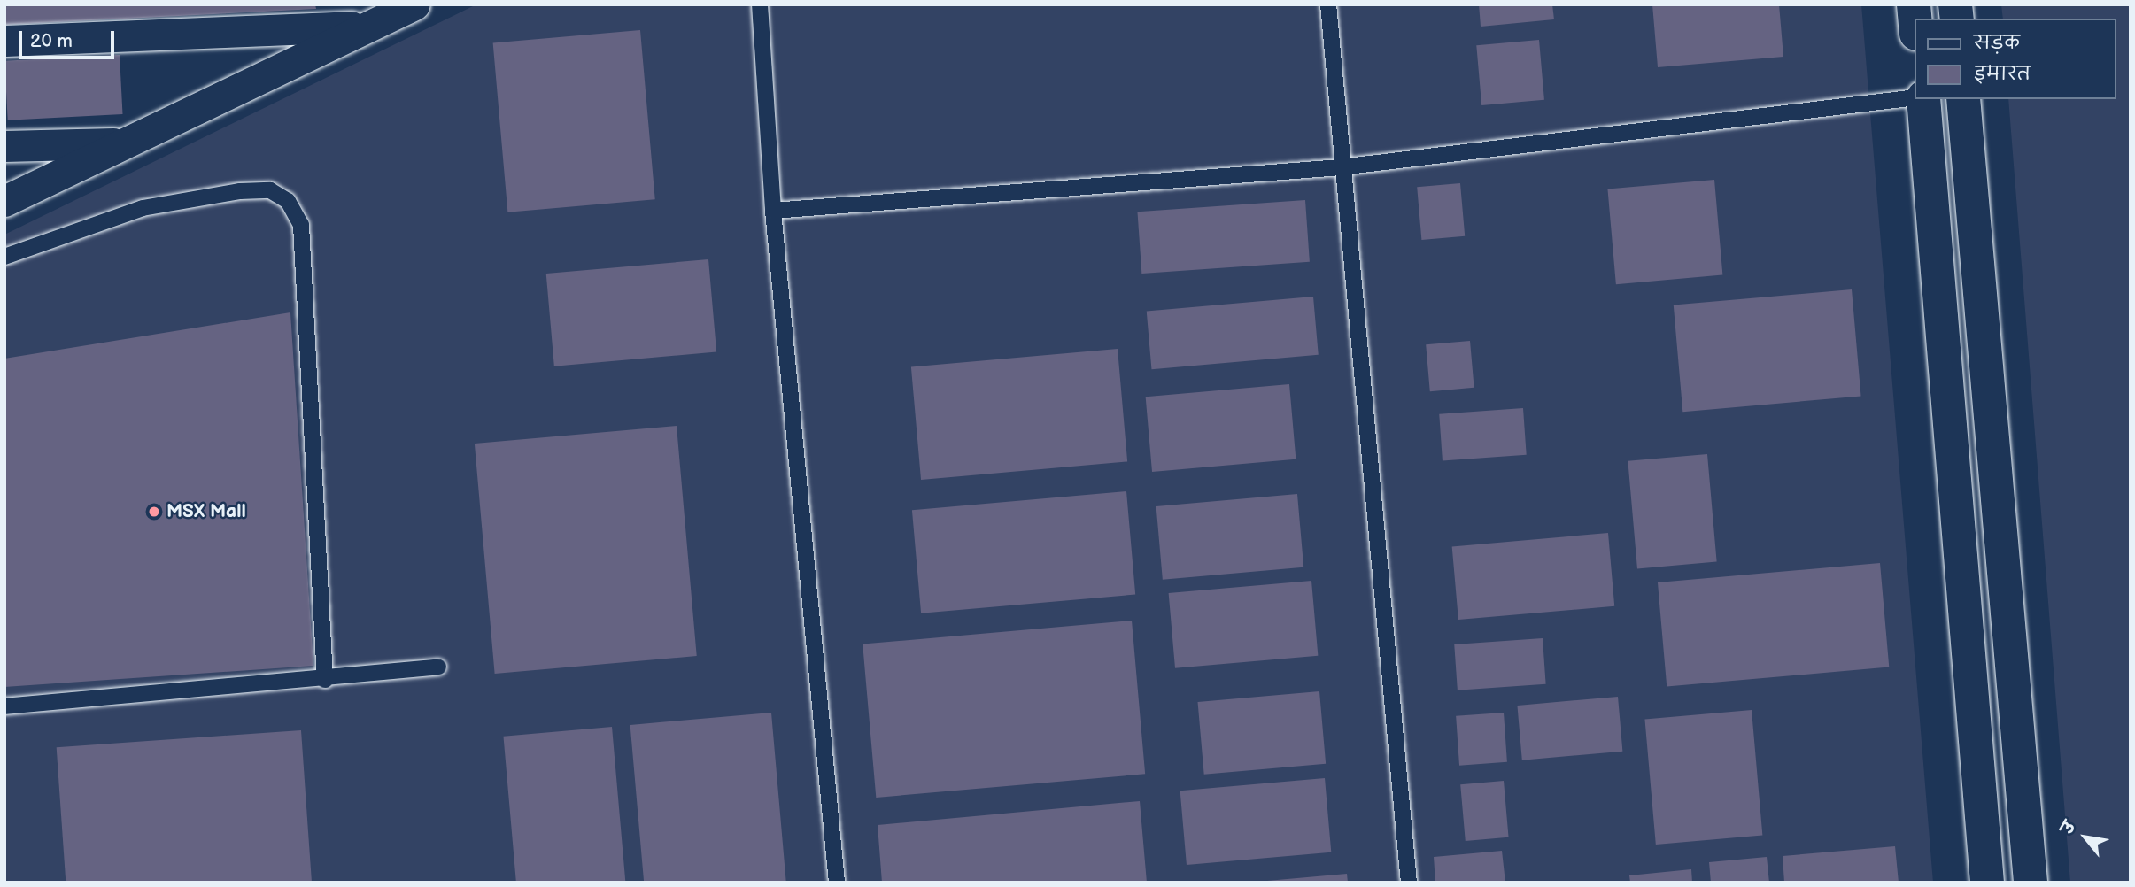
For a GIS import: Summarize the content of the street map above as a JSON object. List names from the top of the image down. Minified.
{"places":["MSX Mall"],"legend":["सड़क","इमारत"],"scale_bar":"20 m","north":"top left"}
